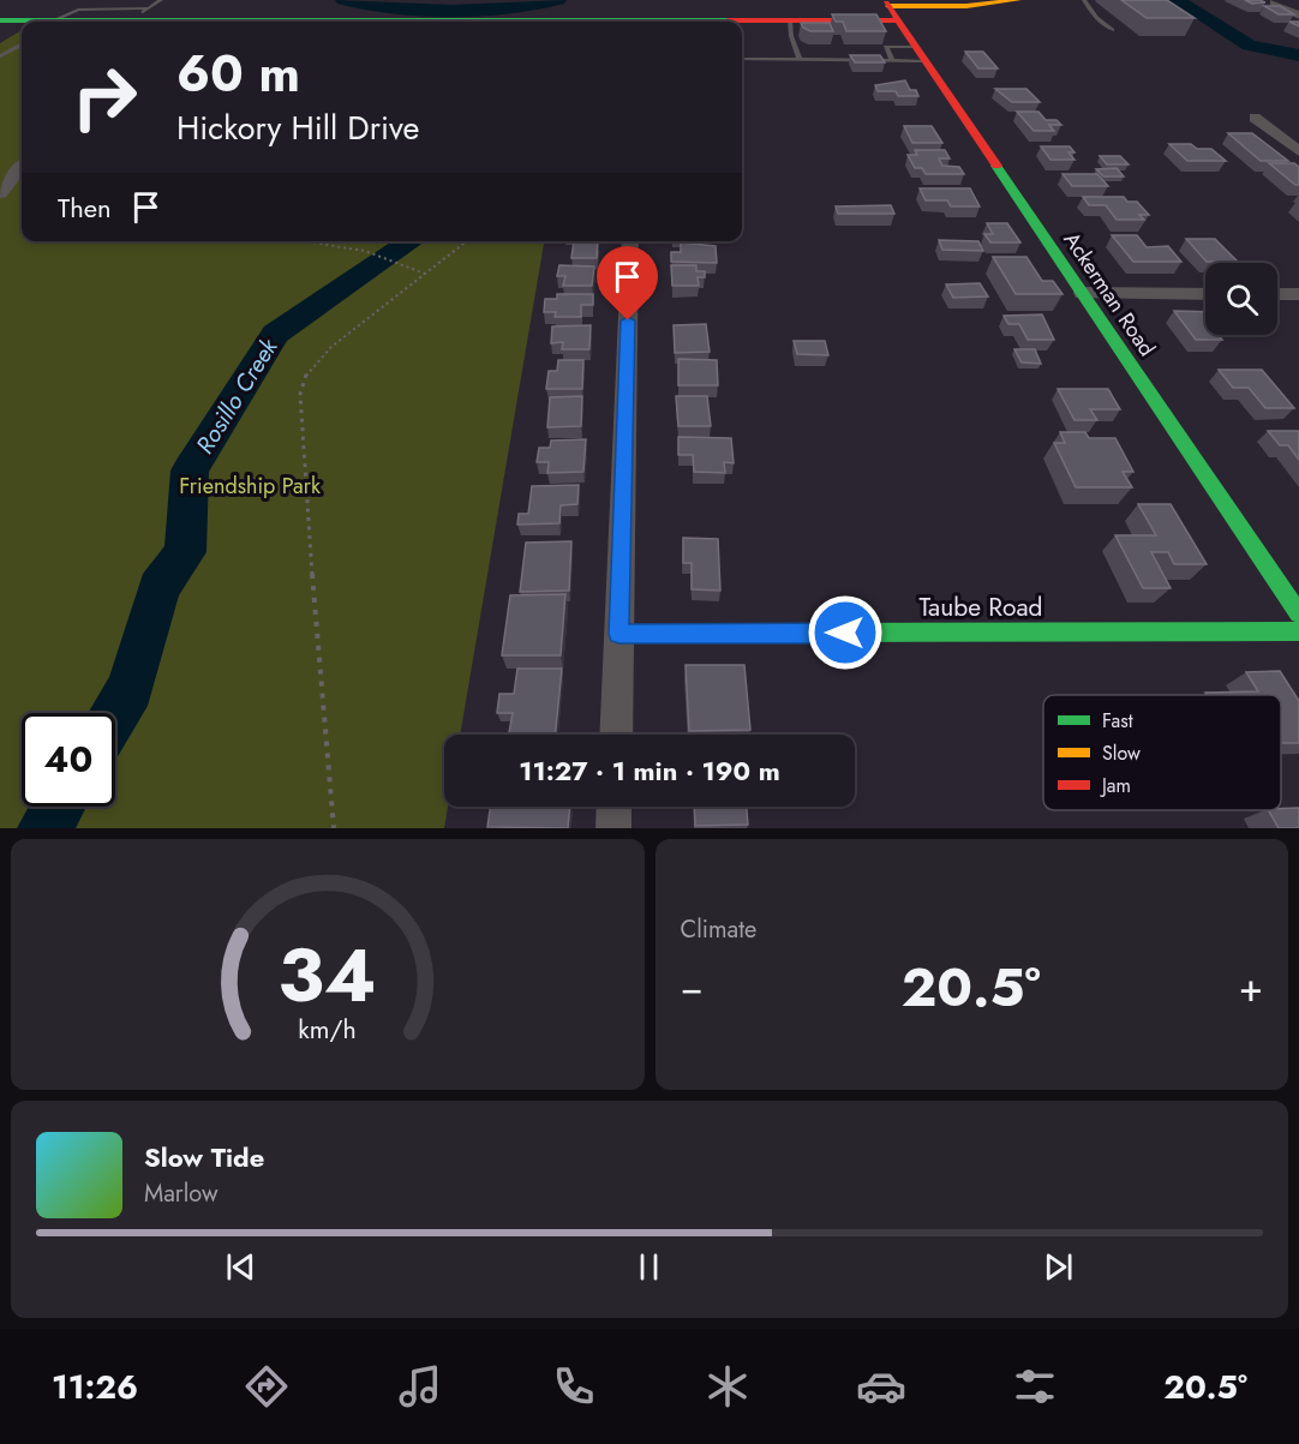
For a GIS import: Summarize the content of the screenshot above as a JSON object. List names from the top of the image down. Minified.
{"streets":{"street":["Ackerman Road","Taube Road"]},"water":["Rosillo Creek"],"parks":["Friendship Park"],"legend":["Fast","Slow","Jam"],"page":{"turn":["60 m","Hickory Hill Drive"],"then":"Then","limit":"40","trip":"11:27 · 1 min · 190 m","tile":"Climate","heat":["−","20.5°","+"],"song":["Slow Tide","Marlow"],"tabs":["11:26","20.5°"],"gauge":["34","km/h"]}}
